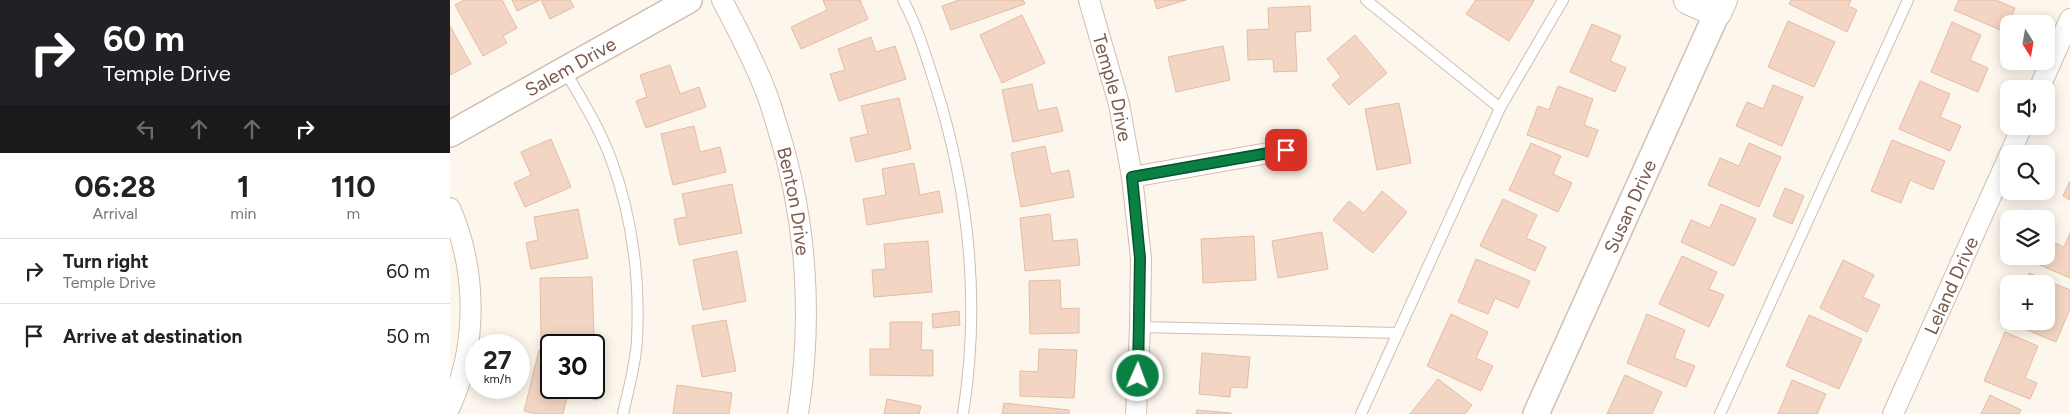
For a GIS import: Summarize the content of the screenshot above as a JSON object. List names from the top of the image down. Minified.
{"streets":{"street":["Salem Drive","Temple Drive","Benton Drive","Susan Drive","Leland Drive"]},"north":"bottom","page":{"turn":["60 m","Temple Drive"],"map_buttons":"+","eta":["06:28","Arrival","1","min","110","m"],"list":[{"name":"Turn right","note":"Temple Drive","value":"60 m"},{"name":"Arrive at destination","value":"50 m"}],"speed":"27 km/h","limit":"30"}}
